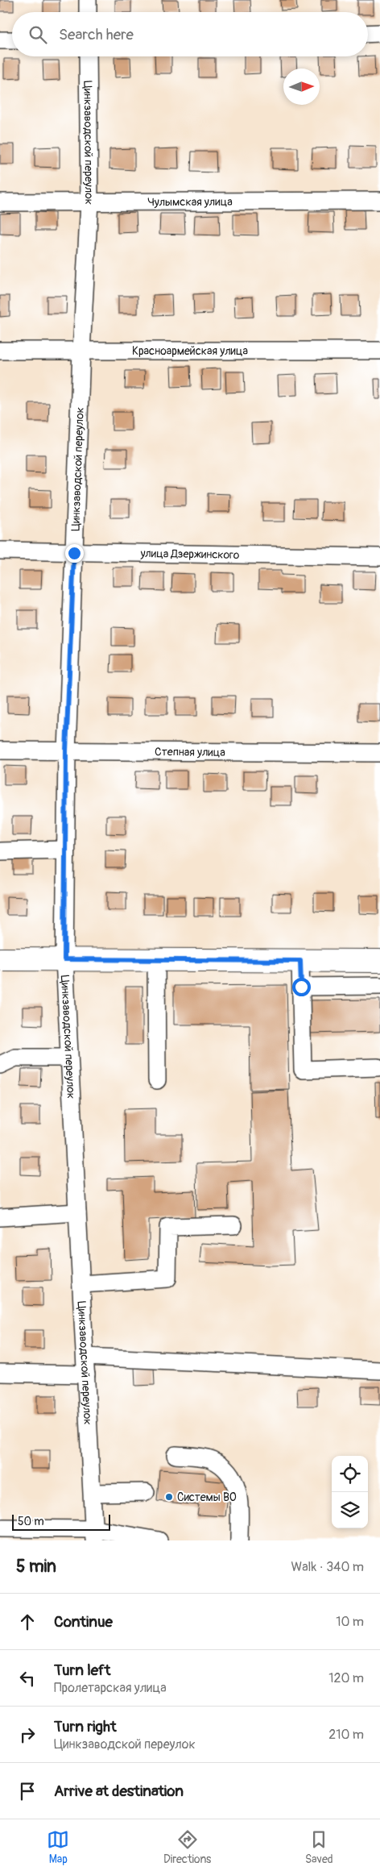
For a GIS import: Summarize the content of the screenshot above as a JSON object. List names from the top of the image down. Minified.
{"streets":{"street":["Цинкзаводской переулок","Чулымская улица","Красноармейская улица","улица Дзержинского","Степная улица"]},"crossings":[["Цинкзаводской переулок","Чулымская улица"],["Цинкзаводской переулок","Красноармейская улица"],["Цинкзаводской переулок","улица Дзержинского"],["Цинкзаводской переулок","Степная улица"]],"places":["Системы ВО"],"scale_bar":"50 m","north":"right","page":{"search":"Search here","scale":"50 m","heading":["5 min","Walk · 340 m"],"list":[["Continue","10 m"],["Turn left","Пролетарская улица","120 m"],["Turn right","Цинкзаводской переулок","210 m"],"Arrive at destination"],"nav":["Map","Directions","Saved"]}}
